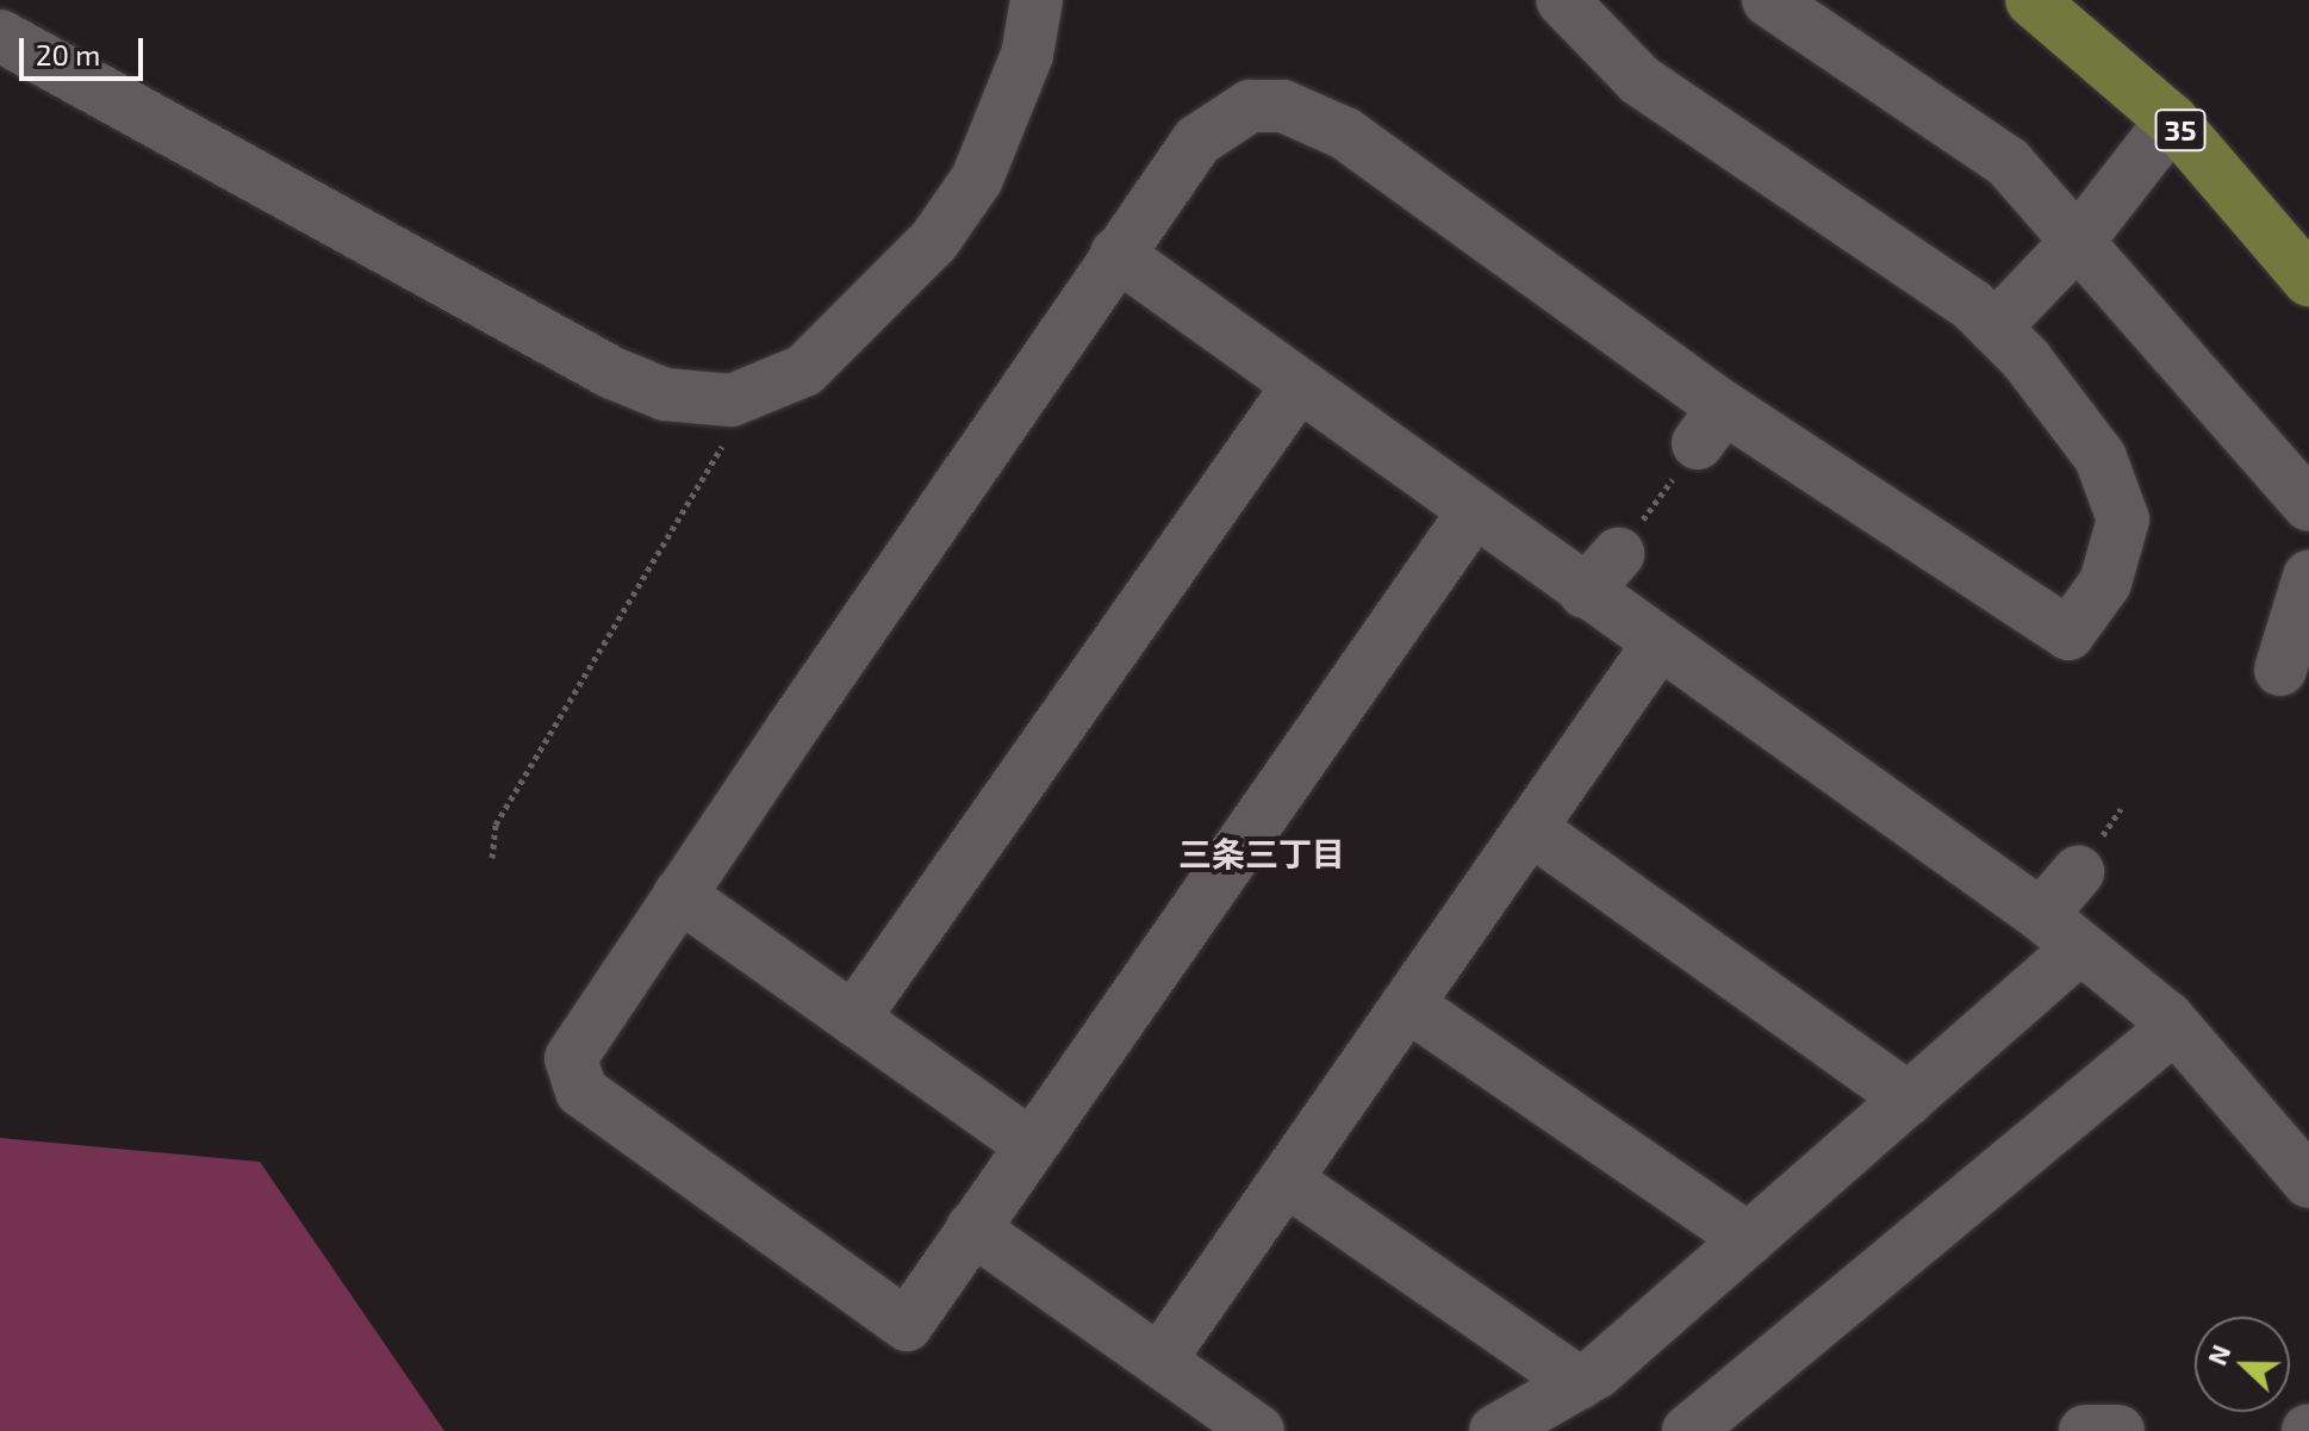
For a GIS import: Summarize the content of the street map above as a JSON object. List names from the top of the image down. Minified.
{"streets":{"main road":["35"]},"districts":["三条三丁目"],"scale_bar":"20 m","north":"left"}
